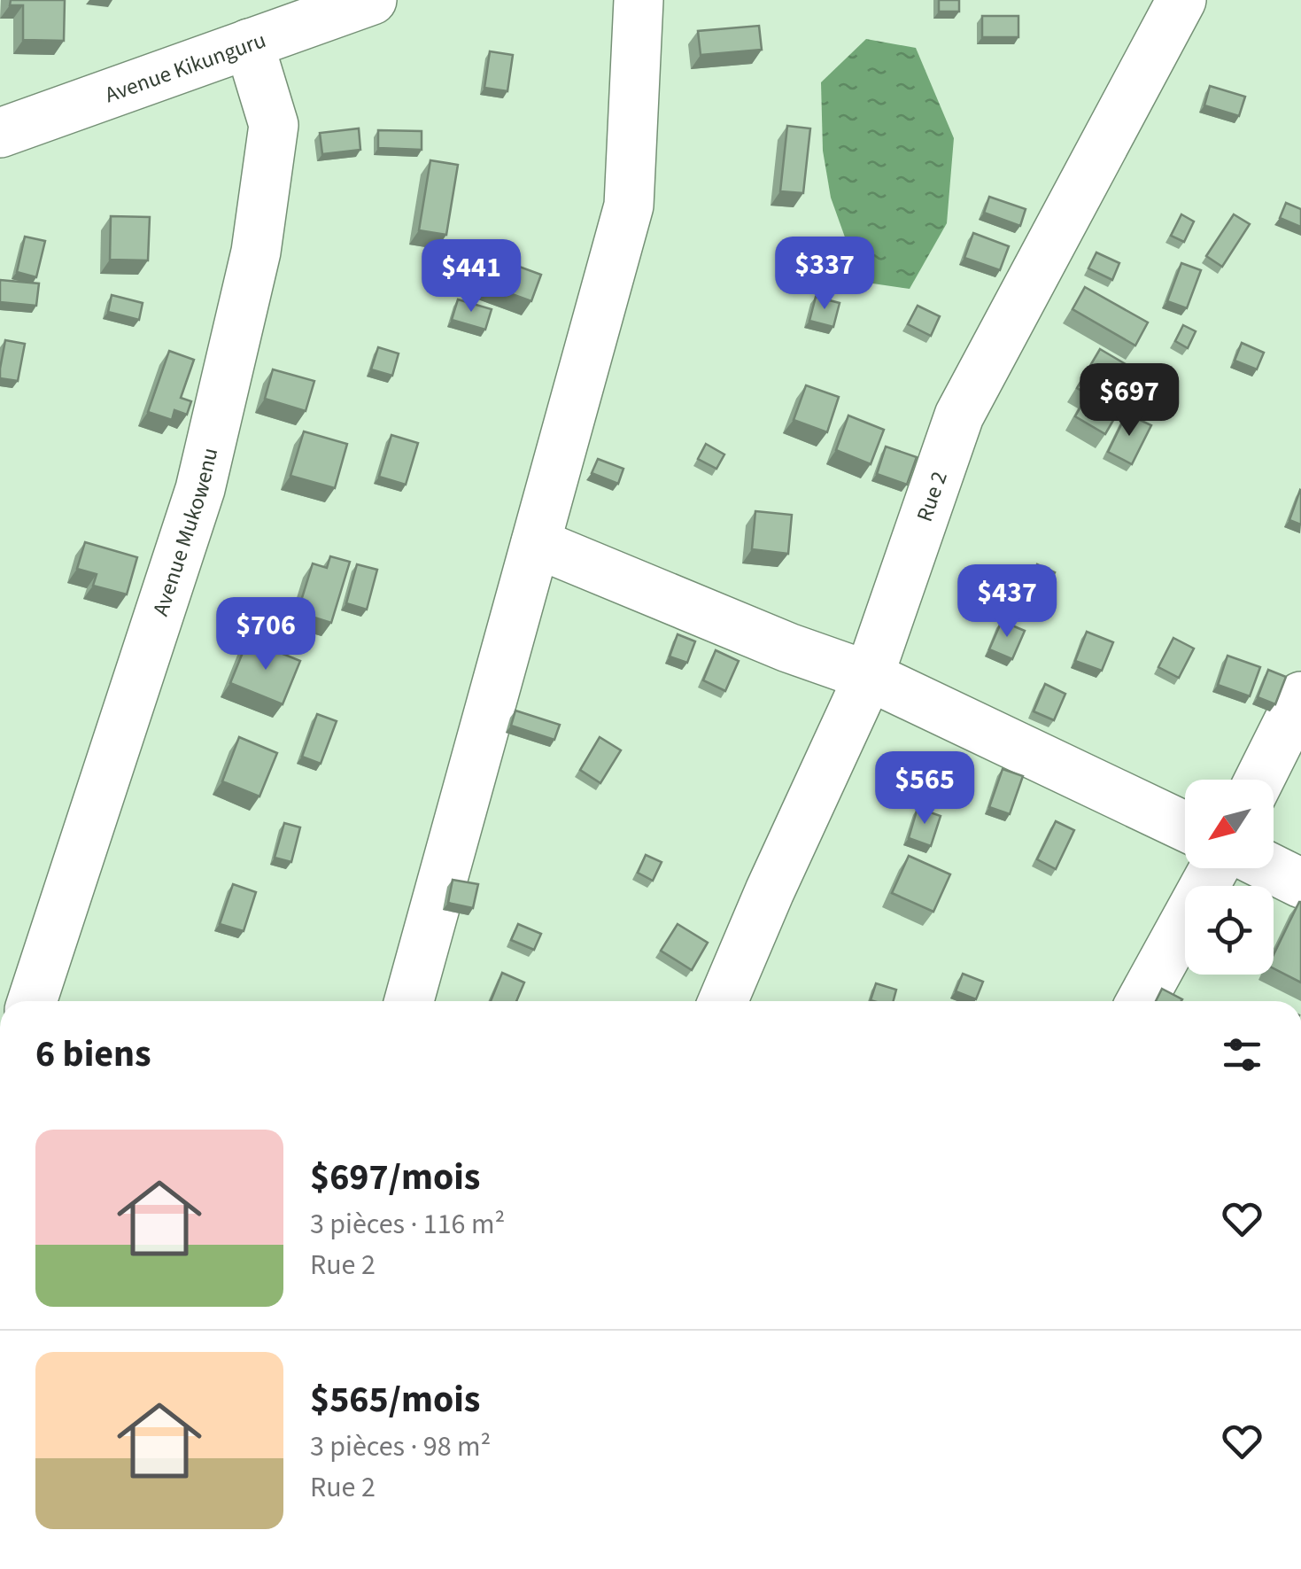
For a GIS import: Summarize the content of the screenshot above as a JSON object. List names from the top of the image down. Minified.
{"streets":{"street":["Avenue Kikunguru","Rue 2","Avenue Mukowenu"]},"crossings":[["Avenue Kikunguru","Avenue Mukowenu"]],"north":"bottom left","page":{"price":["$337","$441","$697","$437","$706","$565"],"heading":"6 biens","list":[{"name":"$697/mois","note":"3 pièces · 116 m² · Rue 2"},{"name":"$565/mois","note":"3 pièces · 98 m² · Rue 2"}]}}
